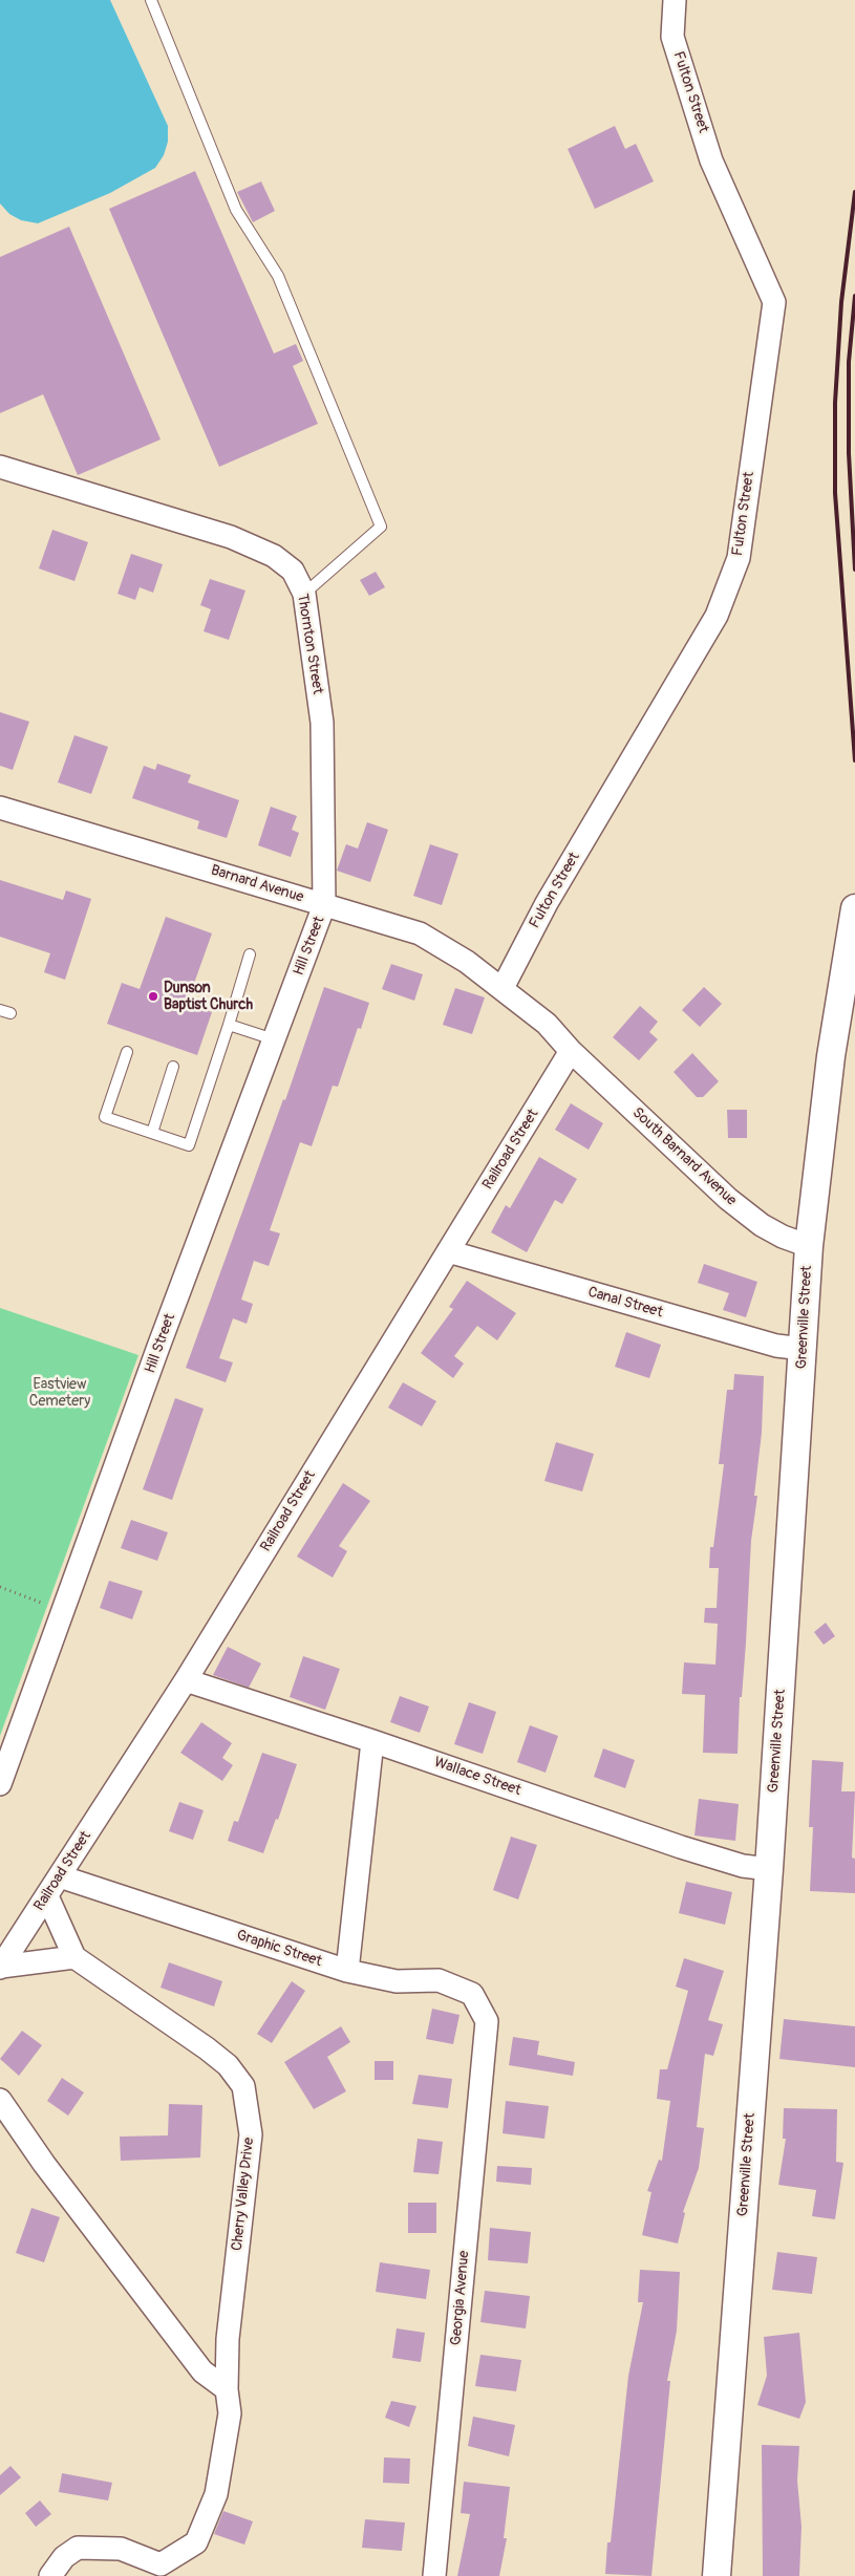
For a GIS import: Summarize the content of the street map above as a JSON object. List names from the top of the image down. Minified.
{"streets":{"street":["Fulton Street","Thornton Street","Barnard Avenue","Hill Street","Railroad Street","South Barnard Avenue","Canal Street","Greenville Street","Wallace Street","Graphic Street","Cherry Valley Drive","Georgia Avenue"]},"crossings":[["Fulton Street","Barnard Avenue"],["Thornton Street","Barnard Avenue"],["Thornton Street","Hill Street"],["Barnard Avenue","Hill Street"],["Barnard Avenue","Railroad Street"],["Barnard Avenue","South Barnard Avenue"],["Railroad Street","South Barnard Avenue"],["Railroad Street","Canal Street"],["Railroad Street","Wallace Street"],["Railroad Street","Graphic Street"],["South Barnard Avenue","Greenville Street"],["Canal Street","Greenville Street"],["Greenville Street","Wallace Street"],["Graphic Street","Georgia Avenue"]],"parks":["Eastview Cemetery"],"places":["Dunson Baptist Church"]}
